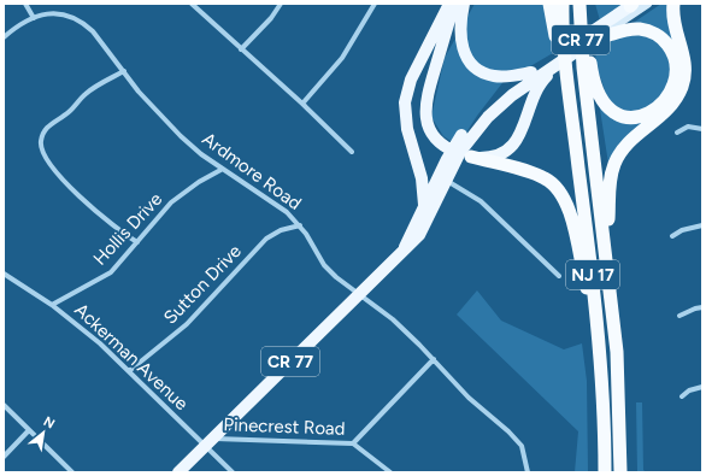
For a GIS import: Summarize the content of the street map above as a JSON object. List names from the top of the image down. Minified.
{"streets":{"highway":["NJ 17"],"main road":["CR 77"],"street":["Ardmore Road","Hollis Drive","Sutton Drive","Ackerman Avenue","Pinecrest Road"]},"crossings":[["CR 77","Ardmore Road"],["CR 77","Ackerman Avenue"],["CR 77","Pinecrest Road"],["Ardmore Road","Hollis Drive"],["Ardmore Road","Sutton Drive"],["Ardmore Road","Pinecrest Road"],["Hollis Drive","Ackerman Avenue"],["Sutton Drive","Ackerman Avenue"],["Ackerman Avenue","Pinecrest Road"]],"north":"top right"}
